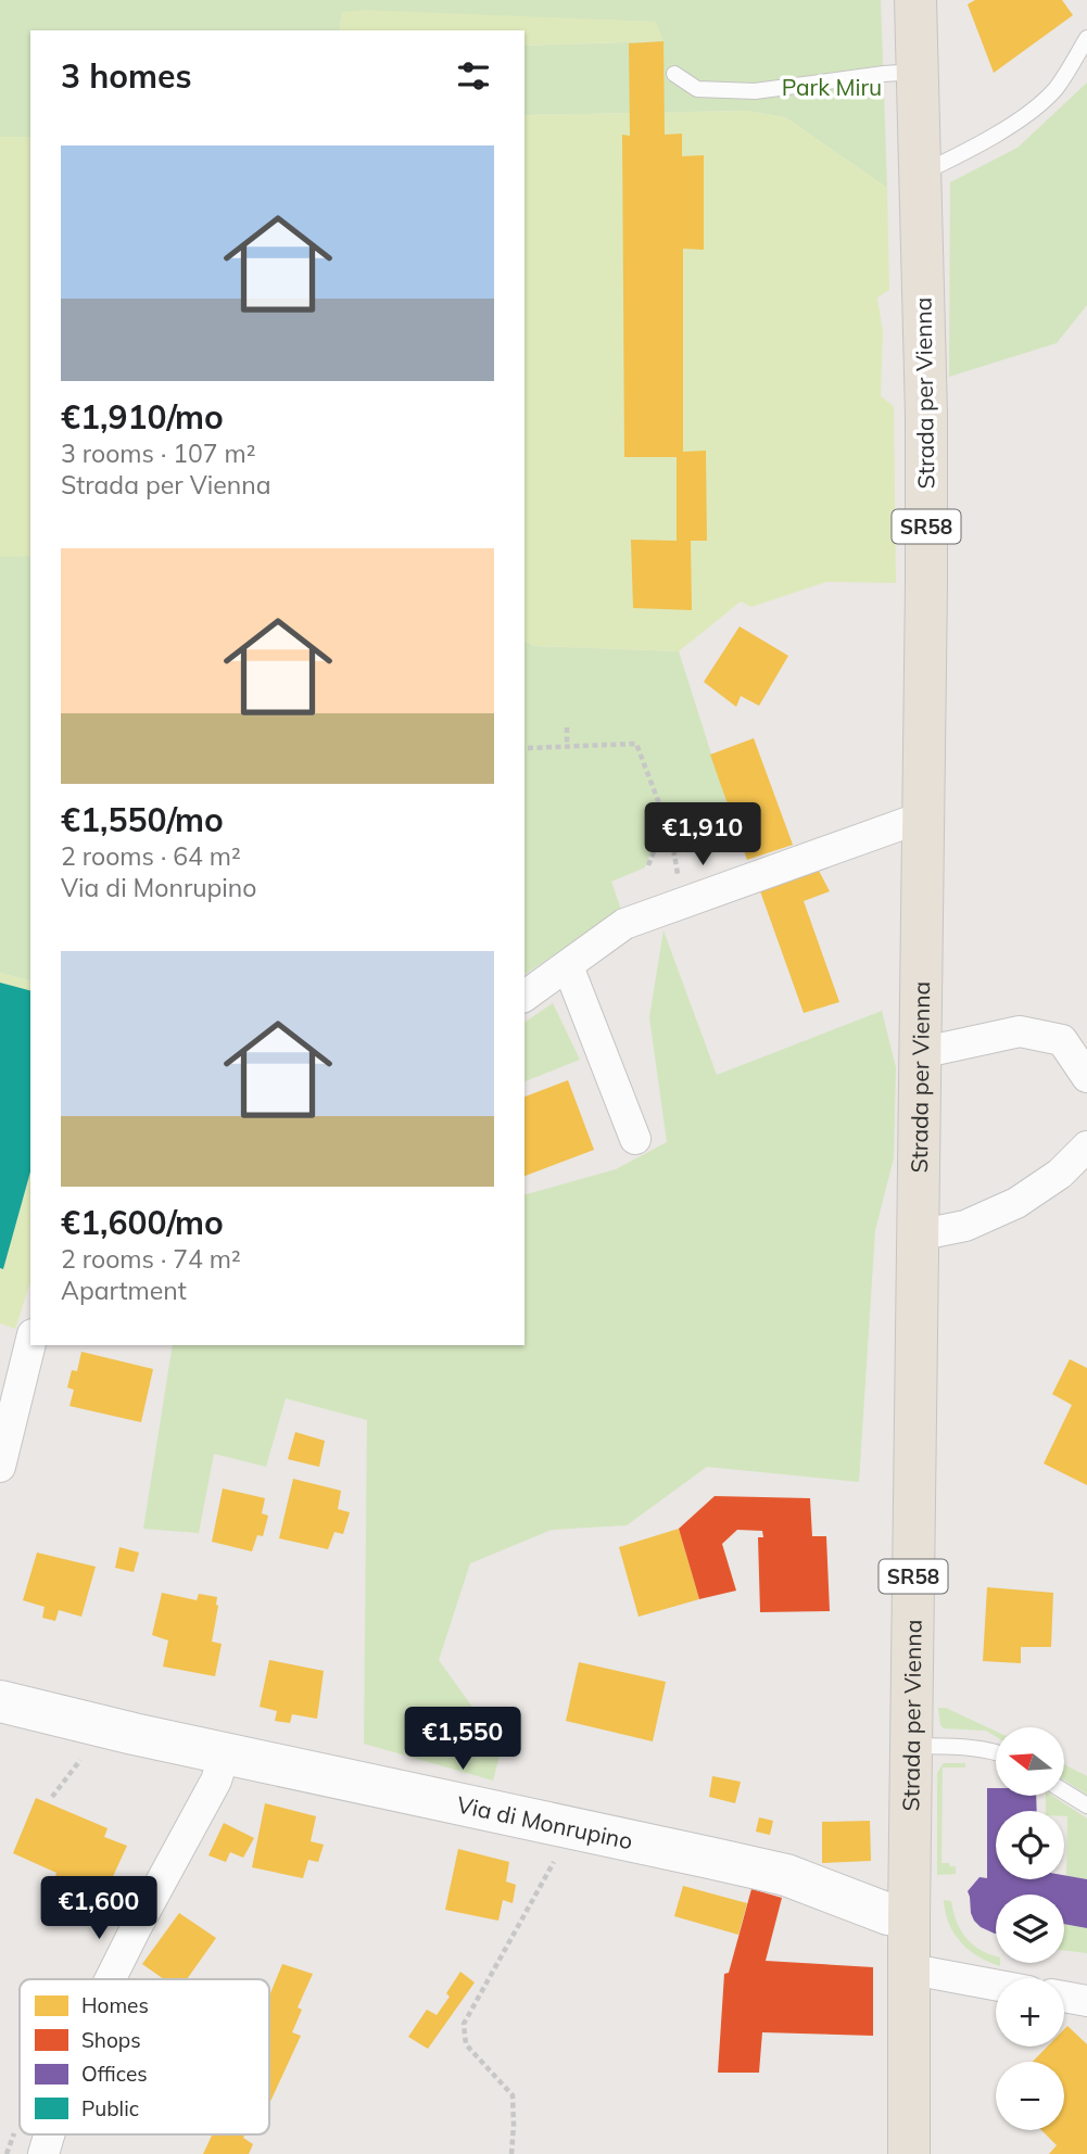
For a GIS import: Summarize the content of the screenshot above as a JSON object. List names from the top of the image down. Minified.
{"streets":{"main road":["Strada per Vienna","SR58","Via di Monrupino"]},"crossings":[["Strada per Vienna","Via di Monrupino"]],"parks":["Park Miru"],"legend":["Homes","Shops","Offices","Public"],"north":"left","page":{"heading":"3 homes","list":[{"name":"€1,910/mo","note":"3 rooms · 107 m² · Strada per Vienna"},{"name":"€1,550/mo","note":"2 rooms · 64 m² · Via di Monrupino"},{"name":"€1,600/mo","note":"2 rooms · 74 m² · Apartment"}],"price":["€1,910","€1,550","€1,600"],"map_buttons":["+","−"]}}
